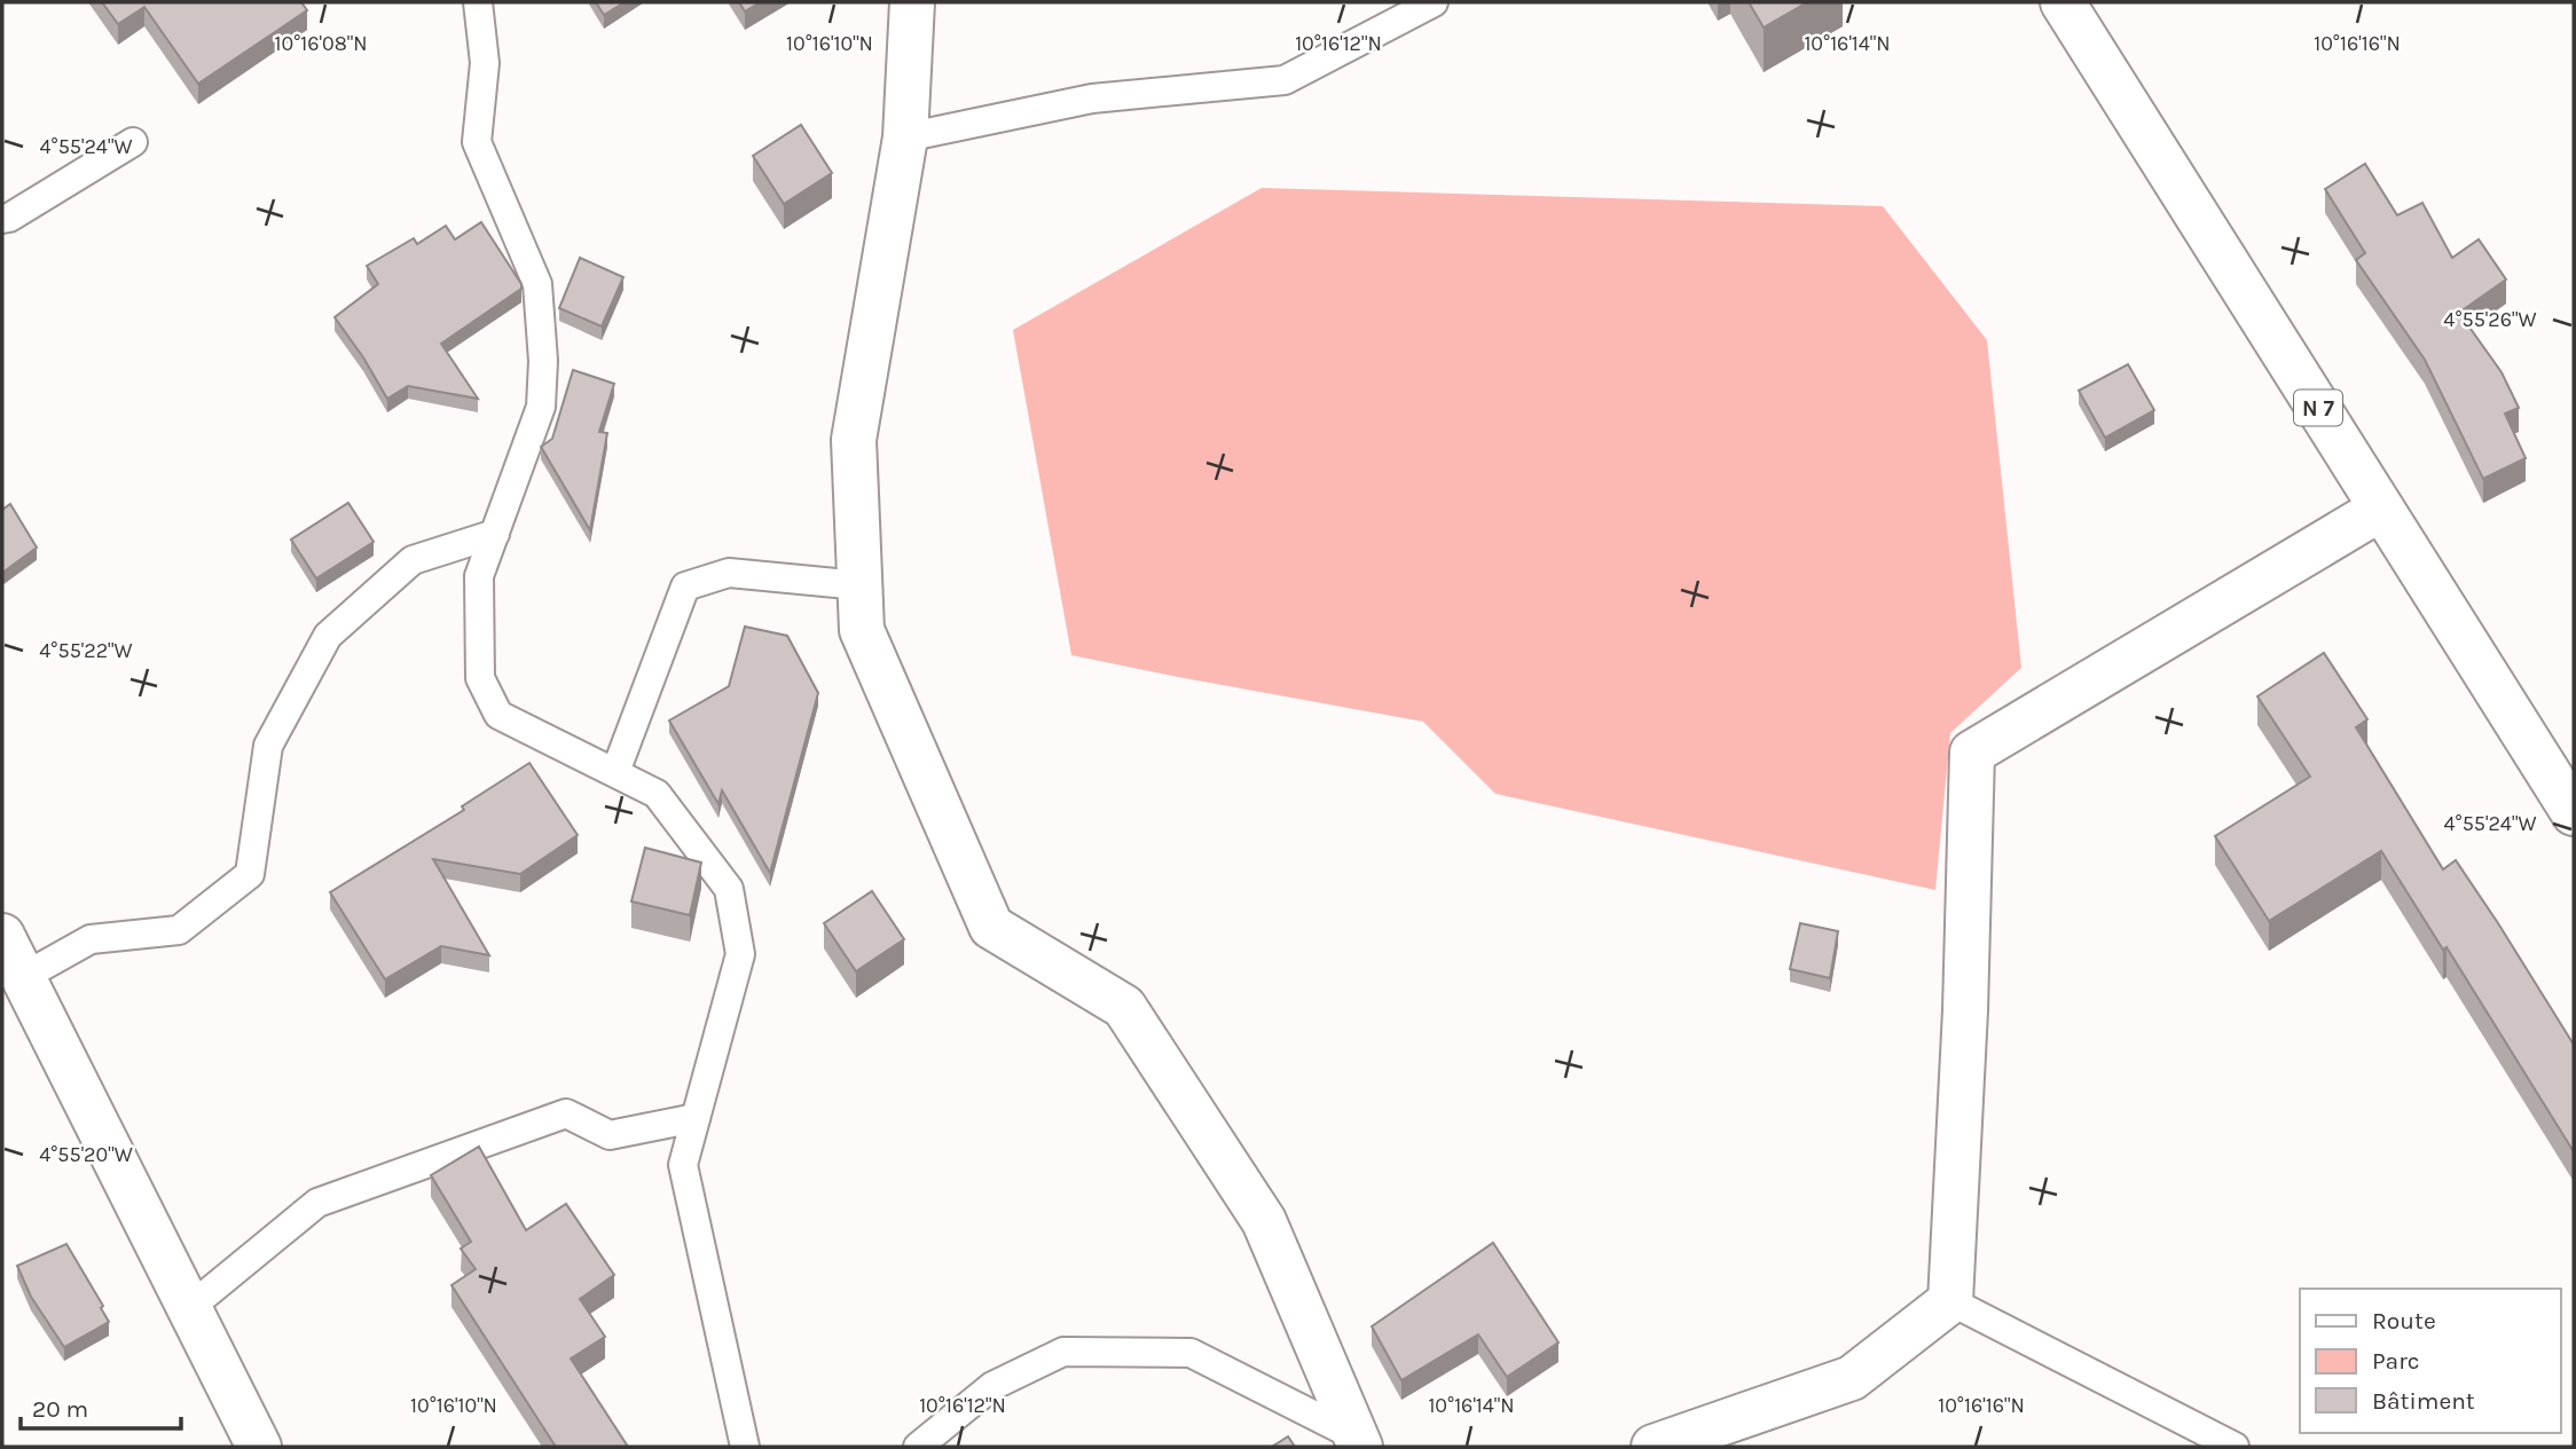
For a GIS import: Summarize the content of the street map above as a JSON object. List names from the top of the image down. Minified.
{"streets":{"main road":["N 7"]},"legend":["Route","Parc","Bâtiment"],"scale_bar":"20 m","coordinates":["10°16'08\"N","10°16'10\"N","10°16'12\"N","10°16'14\"N","10°16'16\"N","4°55'24\"W","4°55'26\"W","4°55'22\"W","4°55'20\"W"]}
